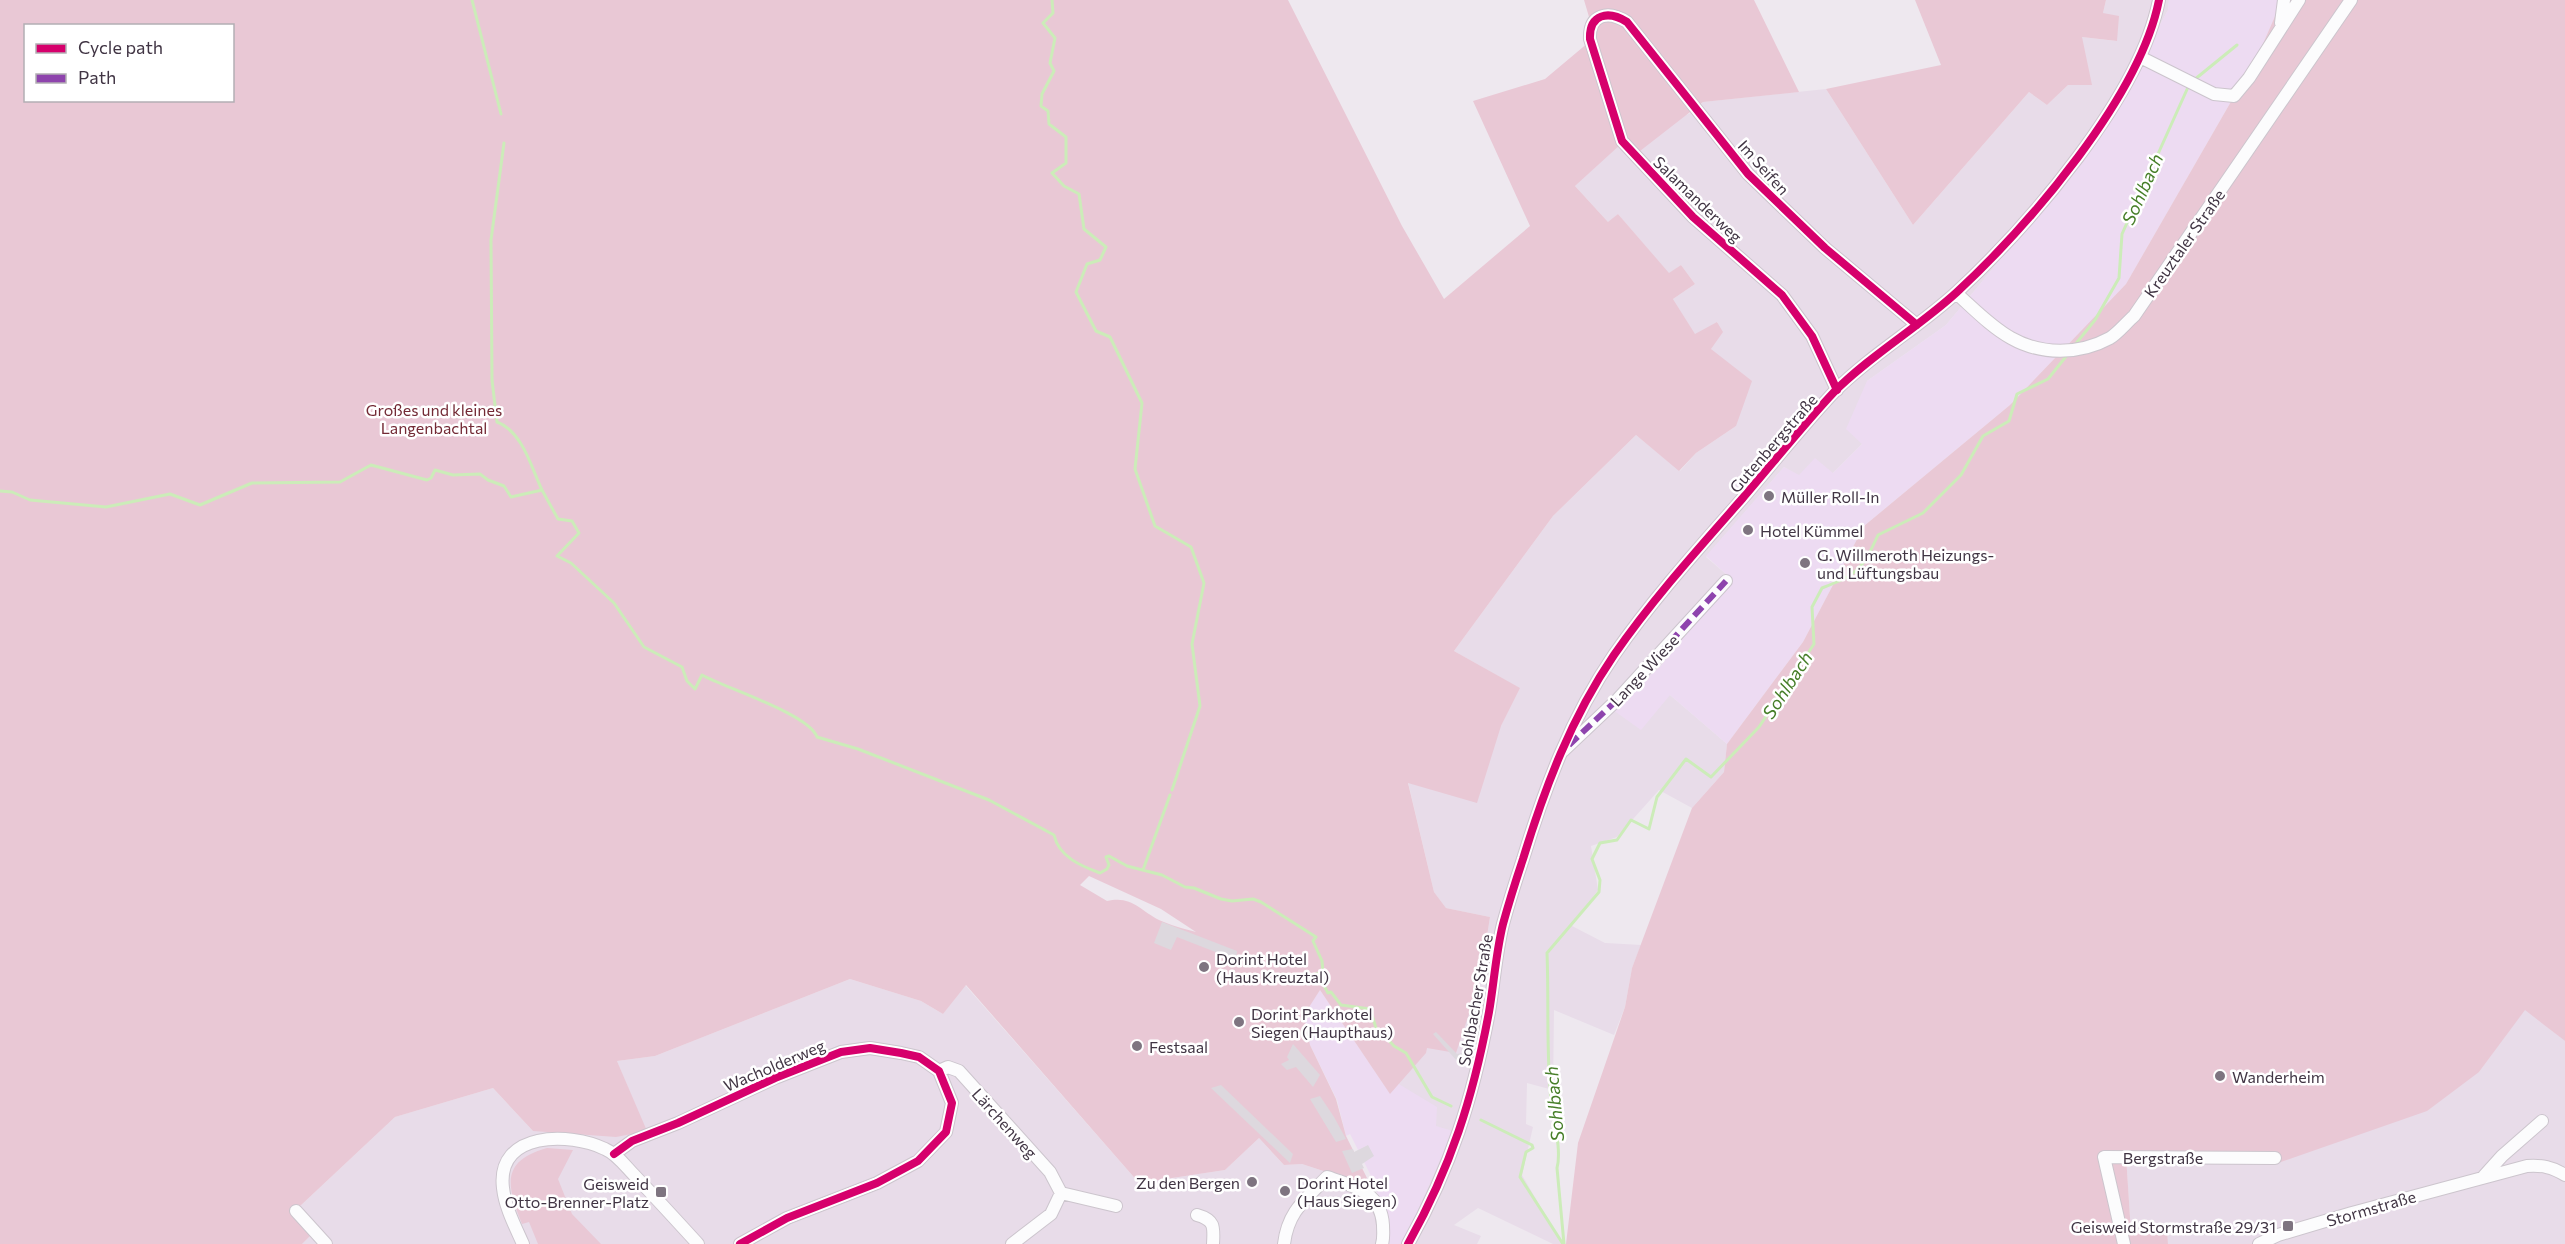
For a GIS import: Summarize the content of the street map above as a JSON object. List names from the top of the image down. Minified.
{"streets":{"street":["Im Seifen","Salamanderweg","Kreuztaler Straße","Gutenbergstraße","Lange Wiese","Sohlbacher Straße","Wacholderweg","Lärchenweg","Bergstraße","Stormstraße"]},"crossings":[["Im Seifen","Salamanderweg"],["Im Seifen","Gutenbergstraße"],["Salamanderweg","Gutenbergstraße"],["Kreuztaler Straße","Gutenbergstraße"],["Gutenbergstraße","Lange Wiese"],["Gutenbergstraße","Sohlbacher Straße"],["Lange Wiese","Sohlbacher Straße"],["Wacholderweg","Lärchenweg"]],"water":["Sohlbach"],"parks":["Großes und kleines Langenbachtal"],"places":{"other":["Müller Roll-In","Hotel Kümmel","G. Willmeroth Heizungs- und Lüftungsbau","Dorint Hotel (Haus Kreuztal)","Dorint Parkhotel Siegen (Haupthaus)","Festsaal","Wanderheim","Zu den Bergen","Dorint Hotel (Haus Siegen)"],"transit":["Geisweid Otto-Brenner-Platz","Geisweid Stormstraße 29/31"]},"legend":["Cycle path","Path"]}
